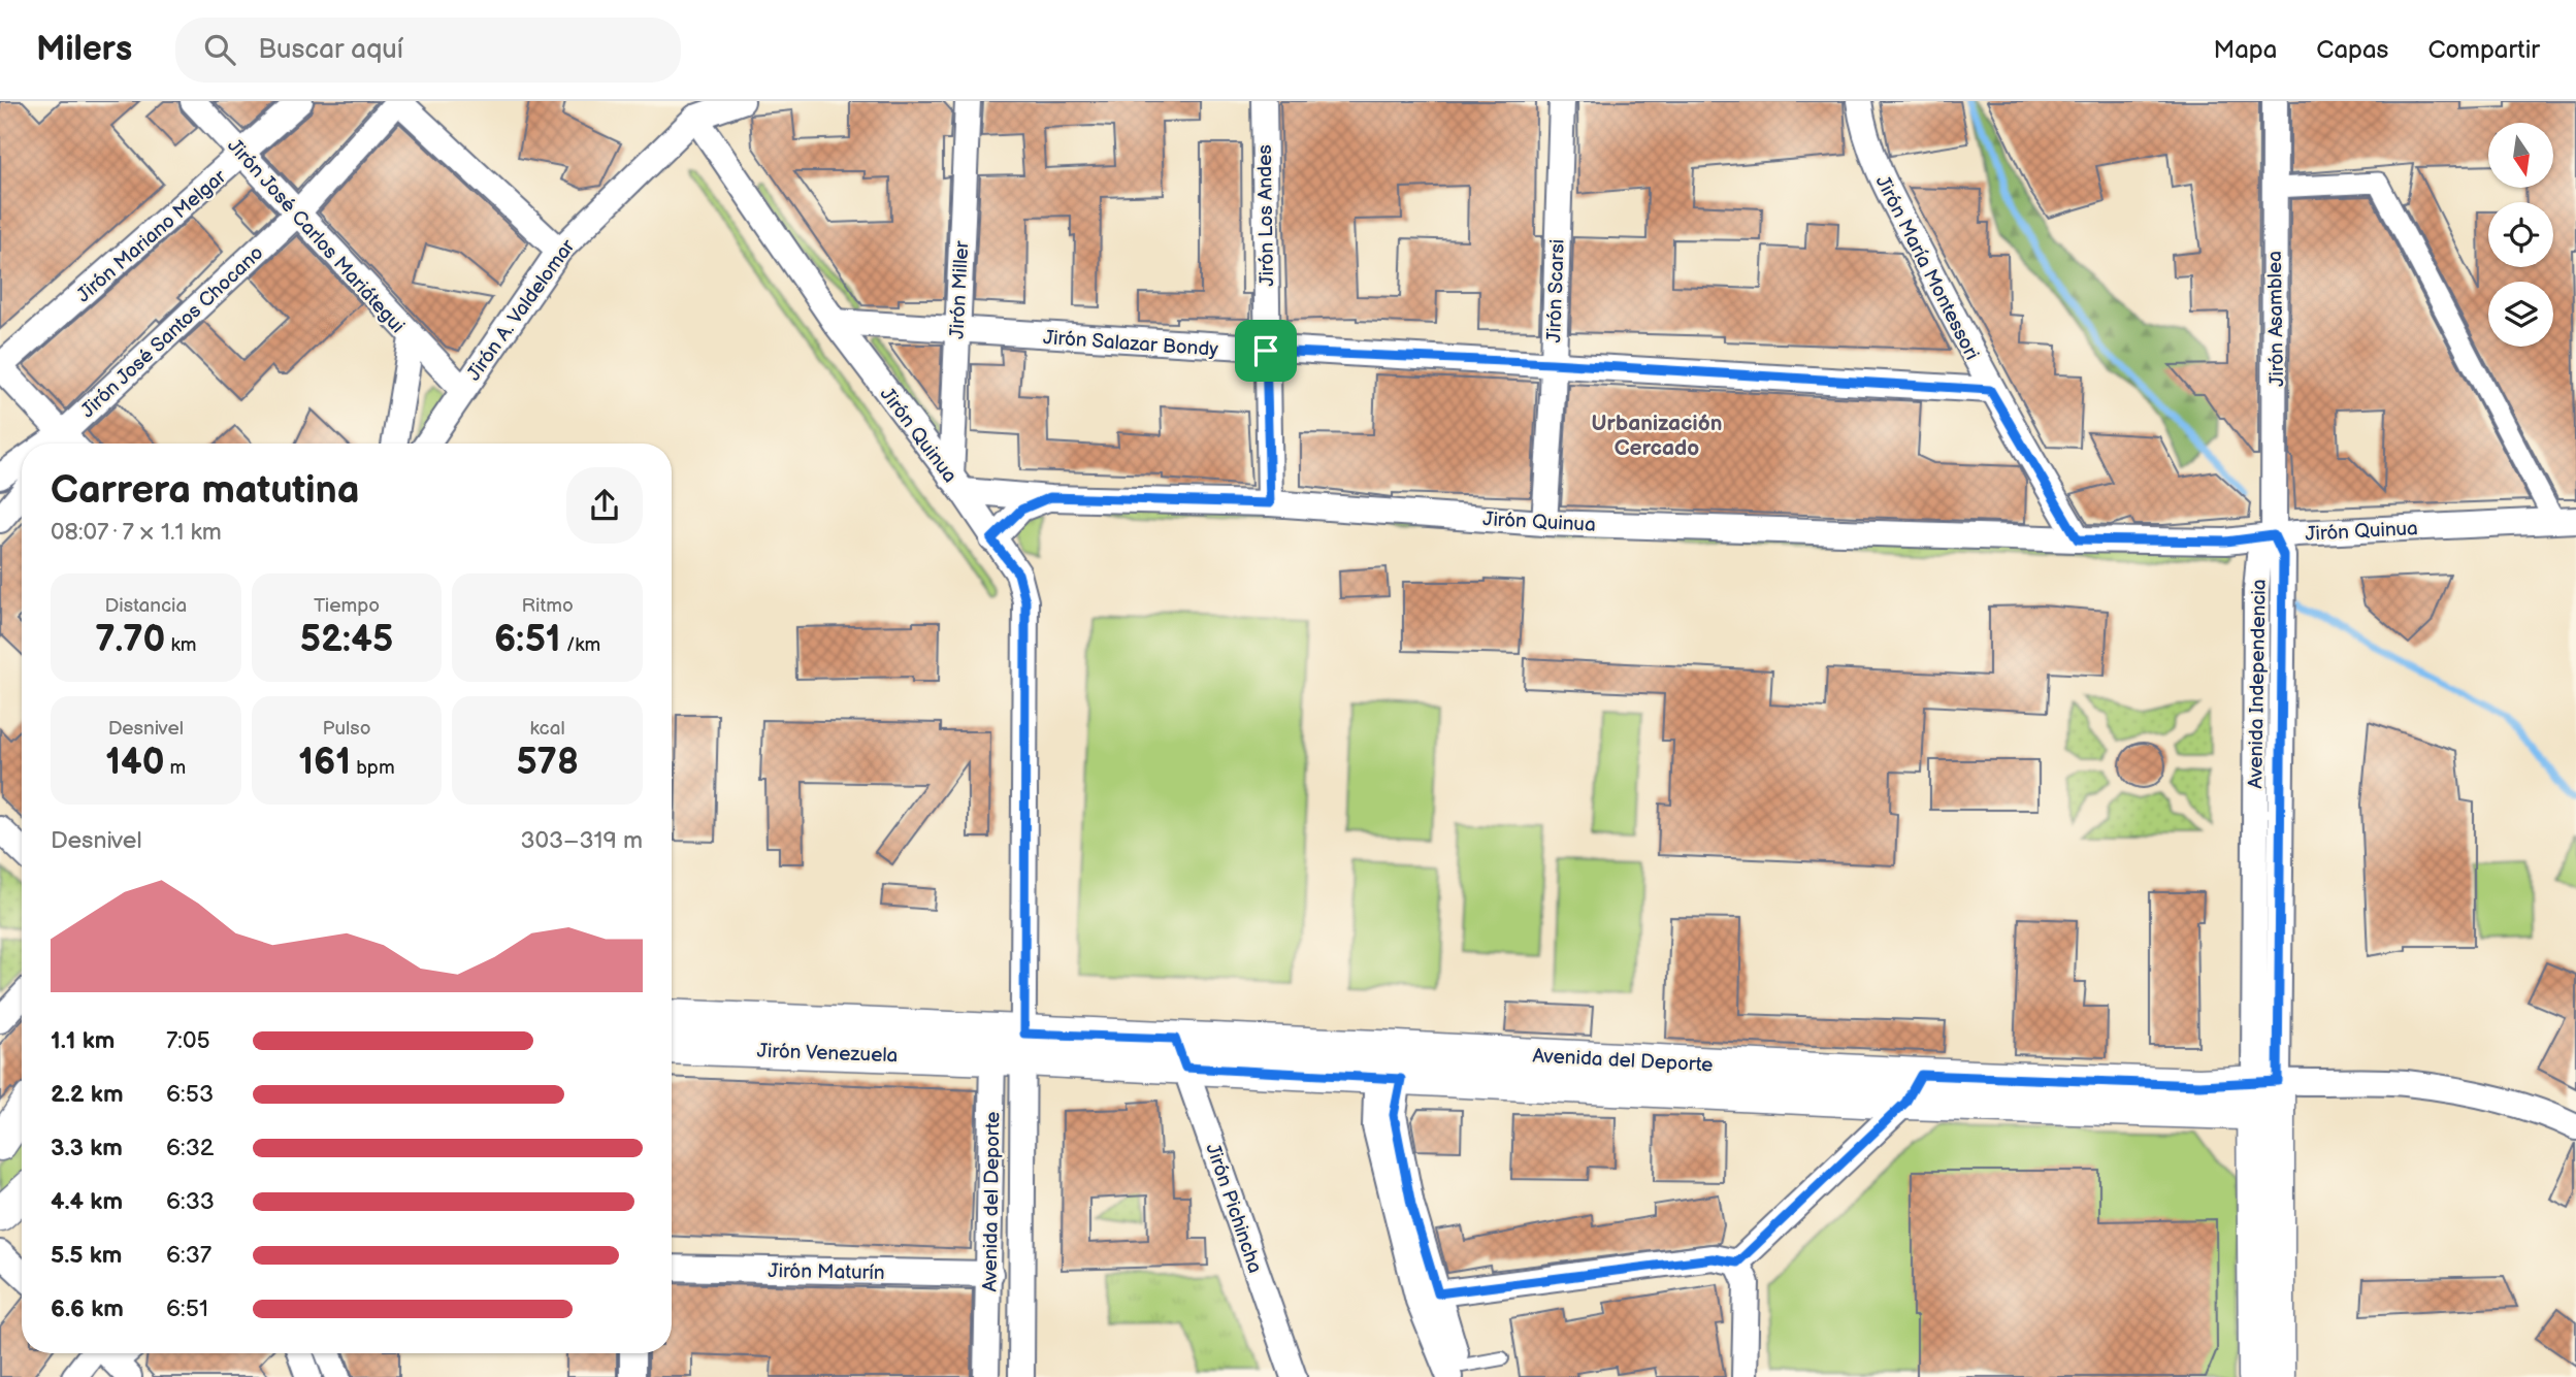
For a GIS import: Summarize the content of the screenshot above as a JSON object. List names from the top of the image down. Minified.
{"streets":{"street":["Jirón Los Andes","Jirón Mariano Melgar","Jirón José Carlos Mariátegui","Jirón María Montessori","Jirón Miller","Jirón Scarsi","Jirón A. Valdelomar","Jirón Asamblea","Jirón José Santos Chocano","Jirón Salazar Bondy","Jirón Quinua","Avenida Independencia","Jirón Venezuela","Avenida del Deporte","Jirón Pichincha","Jirón Maturín"]},"crossings":[["Jirón Los Andes","Jirón Salazar Bondy"],["Jirón Los Andes","Jirón Quinua"],["Jirón Mariano Melgar","Jirón José Carlos Mariátegui"],["Jirón José Carlos Mariátegui","Jirón A. Valdelomar"],["Jirón José Carlos Mariátegui","Jirón José Santos Chocano"],["Jirón María Montessori","Jirón Salazar Bondy"],["Jirón María Montessori","Jirón Quinua"],["Jirón Miller","Jirón Salazar Bondy"],["Jirón Miller","Jirón Quinua"],["Jirón Scarsi","Jirón Salazar Bondy"],["Jirón Scarsi","Jirón Quinua"],["Jirón A. Valdelomar","Jirón Quinua"],["Jirón Asamblea","Jirón Quinua"],["Jirón Asamblea","Avenida Independencia"],["Jirón Salazar Bondy","Jirón Quinua"],["Jirón Quinua","Avenida Independencia"],["Avenida Independencia","Avenida del Deporte"],["Jirón Venezuela","Avenida del Deporte"],["Avenida del Deporte","Jirón Pichincha"],["Avenida del Deporte","Jirón Maturín"]],"districts":["Urbanización Cercado"],"north":"bottom","page":{"header":"Milers","search":"Buscar aquí","nav":["Mapa","Capas","Compartir"],"heading":["Carrera matutina","08:07 · 7 × 1.1 km"],"stats":[["Distancia","7.70 km"],["Tiempo","52:45"],["Ritmo","6:51 /km"],["Desnivel","140 m"],["Pulso","161 bpm"],["kcal","578"]],"chart":["Desnivel","303–319 m"],"list":[{"name":"1.1 km","note":"7:05"},{"name":"2.2 km","note":"6:53"},{"name":"3.3 km","note":"6:32"},{"name":"4.4 km","note":"6:33"},{"name":"5.5 km","note":"6:37"},{"name":"6.6 km","note":"6:51"}]}}
